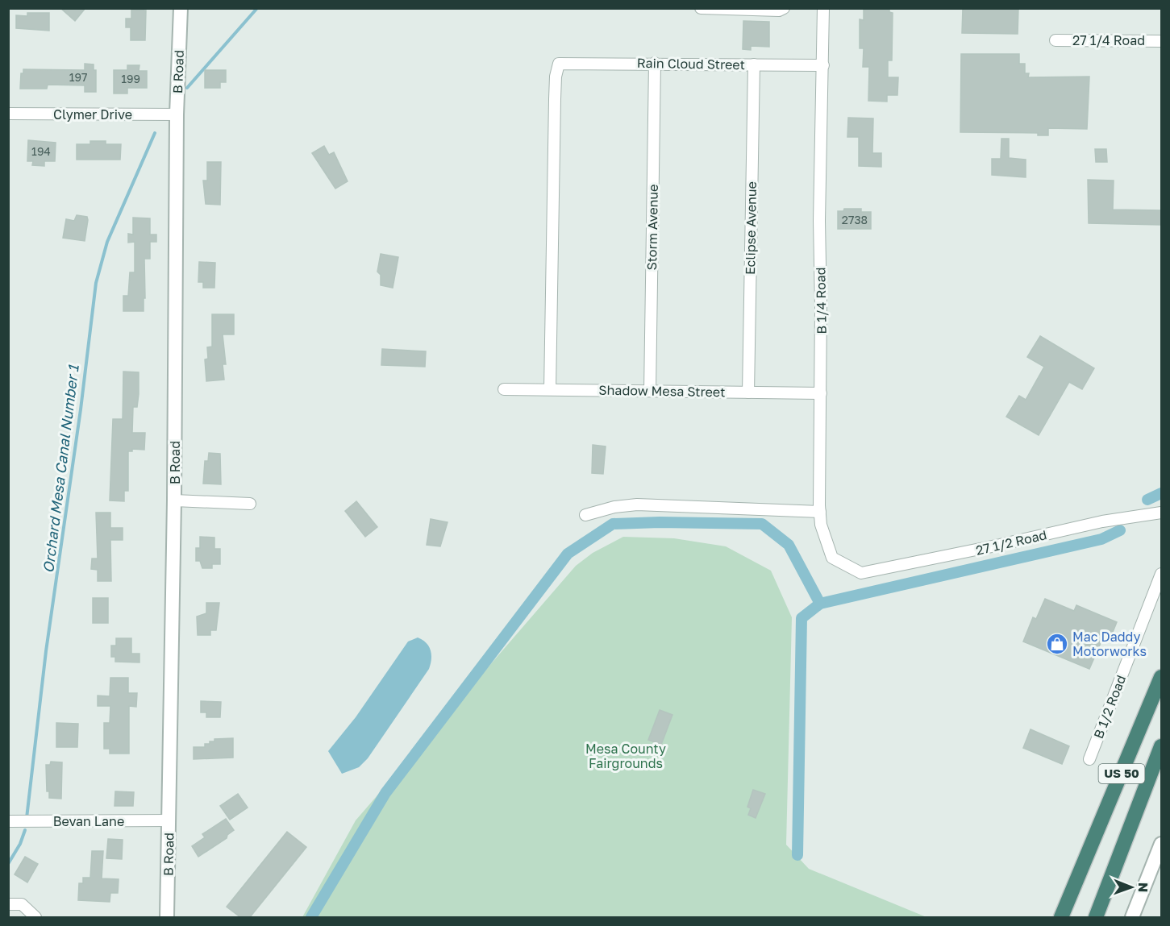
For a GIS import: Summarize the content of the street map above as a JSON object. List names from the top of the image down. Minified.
{"streets":{"highway":["US 50"],"street":["27 1/4 Road","Rain Cloud Street","B Road","Clymer Drive","Storm Avenue","Eclipse Avenue","B 1/4 Road","Shadow Mesa Street","27 1/2 Road","B 1/2 Road","Bevan Lane"]},"crossings":[["Rain Cloud Street","Storm Avenue"],["Rain Cloud Street","Eclipse Avenue"],["Rain Cloud Street","B 1/4 Road"],["Rain Cloud Street","Shadow Mesa Street"],["B Road","Clymer Drive"],["B Road","Bevan Lane"],["Storm Avenue","Shadow Mesa Street"],["Eclipse Avenue","Shadow Mesa Street"],["B 1/4 Road","Shadow Mesa Street"],["B 1/4 Road","27 1/2 Road"]],"water":["Orchard Mesa Canal Number 1"],"parks":["Mesa County Fairgrounds"],"places":{"shop":["Mac Daddy Motorworks"]},"house_numbers":["197","199","194","2738"],"north":"right"}
